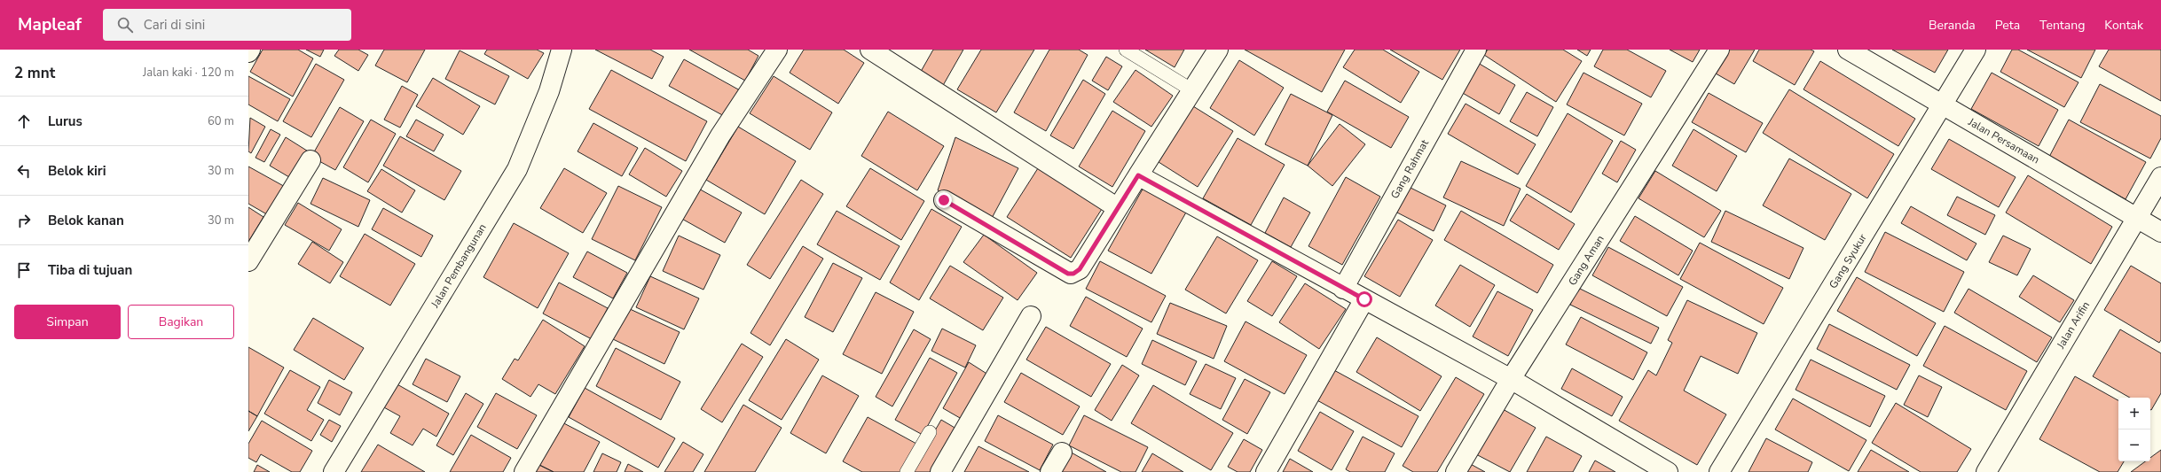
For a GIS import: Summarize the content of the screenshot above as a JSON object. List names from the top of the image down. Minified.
{"streets":{"street":["Jalan Persamaan","Gang Rahmat","Gang Aman","Gang Syukur","Jalan Pembangunan","Jalan Arifin"]},"crossings":[["Jalan Persamaan","Gang Syukur"],["Jalan Persamaan","Jalan Arifin"]],"page":{"header":"Mapleaf","search":"Cari di sini","nav":["Beranda","Peta","Tentang","Kontak"],"heading":["2 mnt","Jalan kaki · 120 m"],"list":[["Lurus","60 m"],["Belok kiri","30 m"],["Belok kanan","30 m"],"Tiba di tujuan"],"buttons":["Simpan","Bagikan"],"map_buttons":["+","−"]}}
